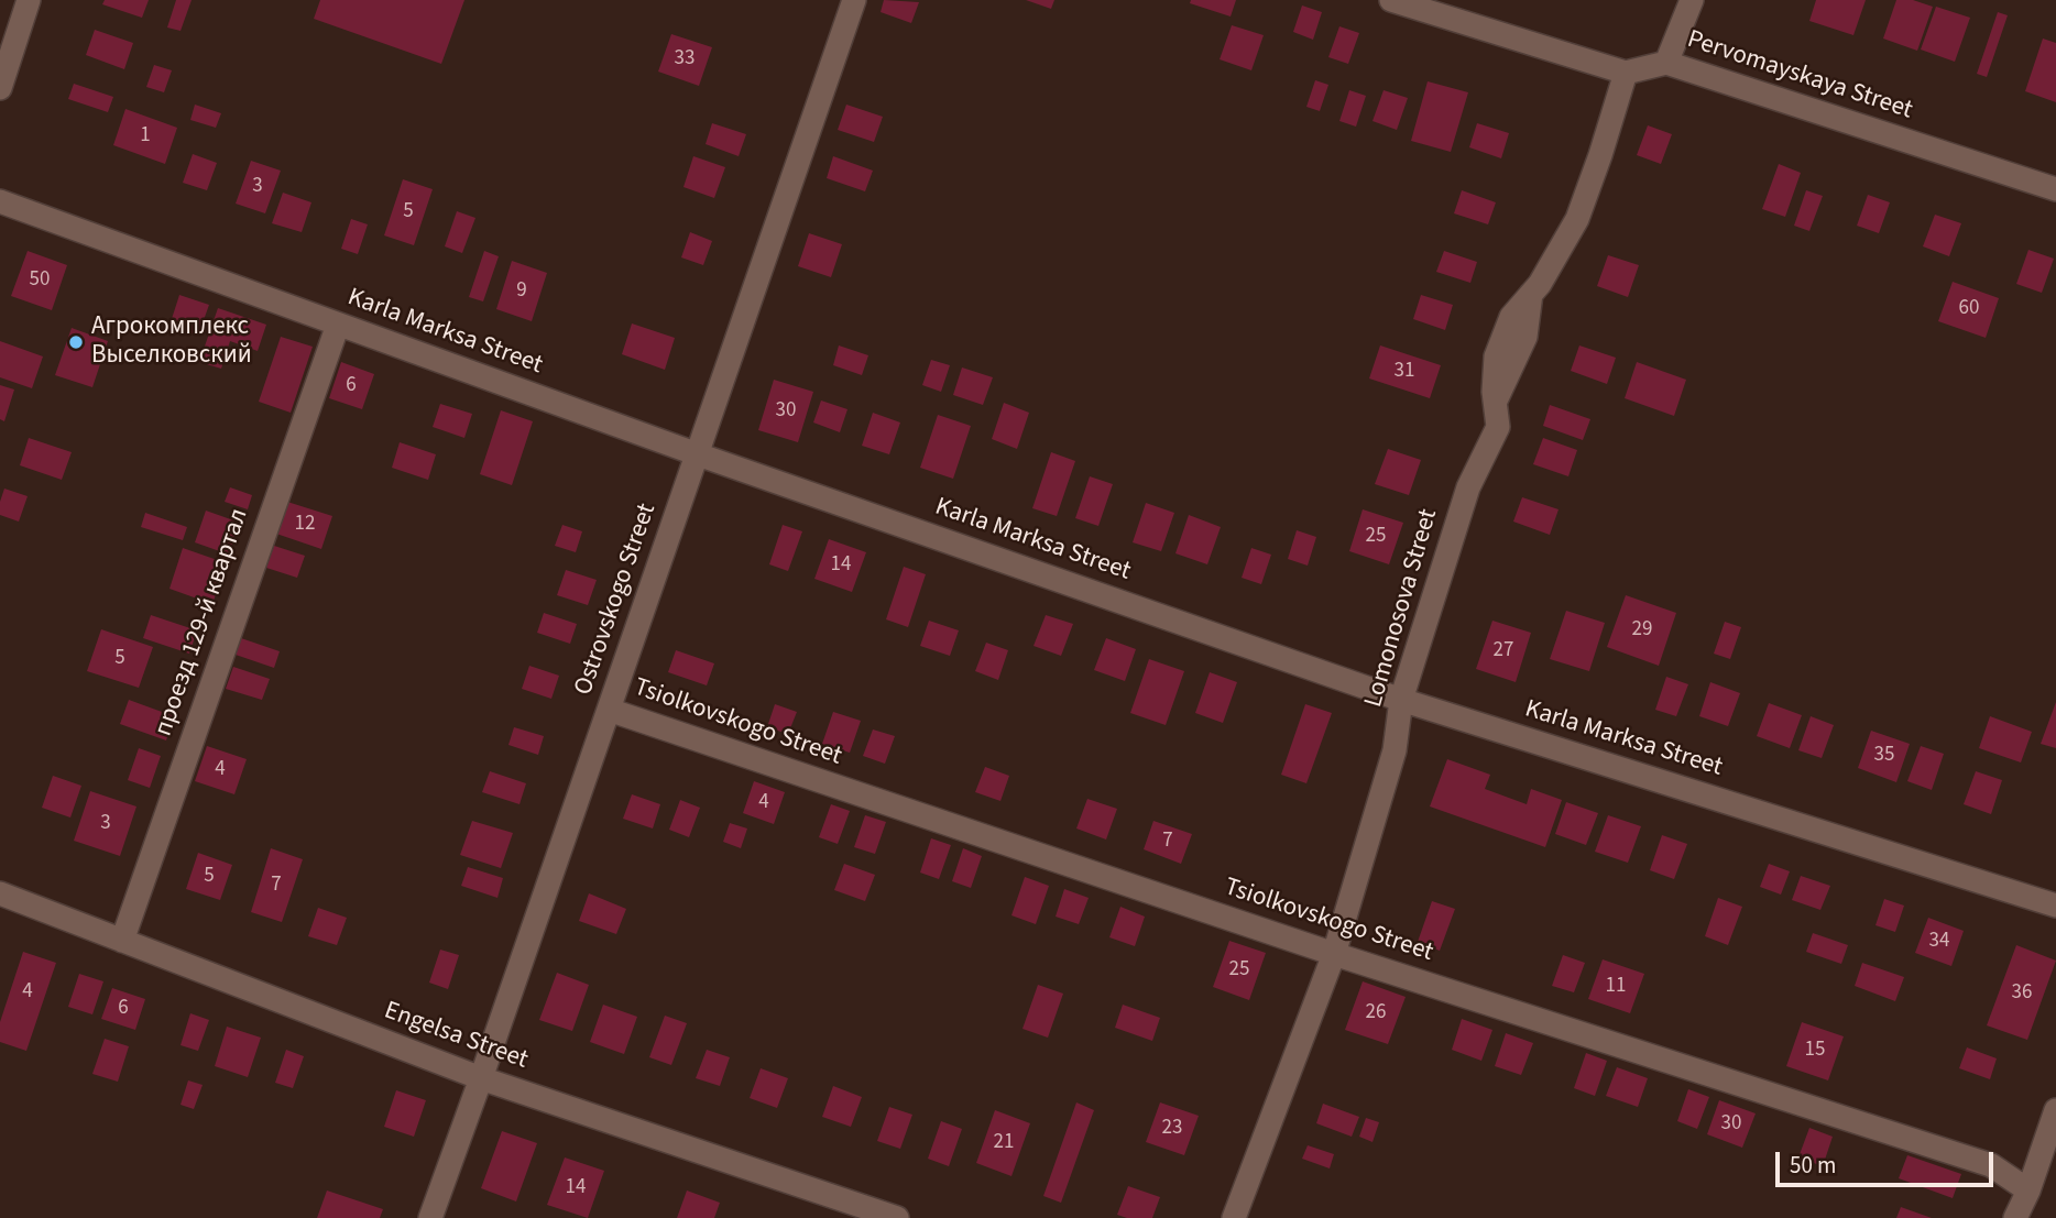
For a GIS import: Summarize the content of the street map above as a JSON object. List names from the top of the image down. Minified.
{"streets":{"street":["Pervomayskaya Street","Karla Marksa Street","Ostrovskogo Street","Lomonosova Street","проезд 129-й квартал","Tsiolkovskogo Street","Engelsa Street"]},"crossings":[["Pervomayskaya Street","Lomonosova Street"],["Karla Marksa Street","Ostrovskogo Street"],["Karla Marksa Street","Lomonosova Street"],["Karla Marksa Street","проезд 129-й квартал"],["Ostrovskogo Street","Tsiolkovskogo Street"],["Ostrovskogo Street","Engelsa Street"],["Lomonosova Street","Tsiolkovskogo Street"],["проезд 129-й квартал","Engelsa Street"]],"places":["Агрокомплекс Выселковский"],"house_numbers":["33","1","3","5","50","9","60","31","6","30","12","25","14","29","27","5","35","4","4","3","7","5","7","34","25","11","4","36","6","26","15","30","23","21","14"],"scale_bar":"50 m"}
